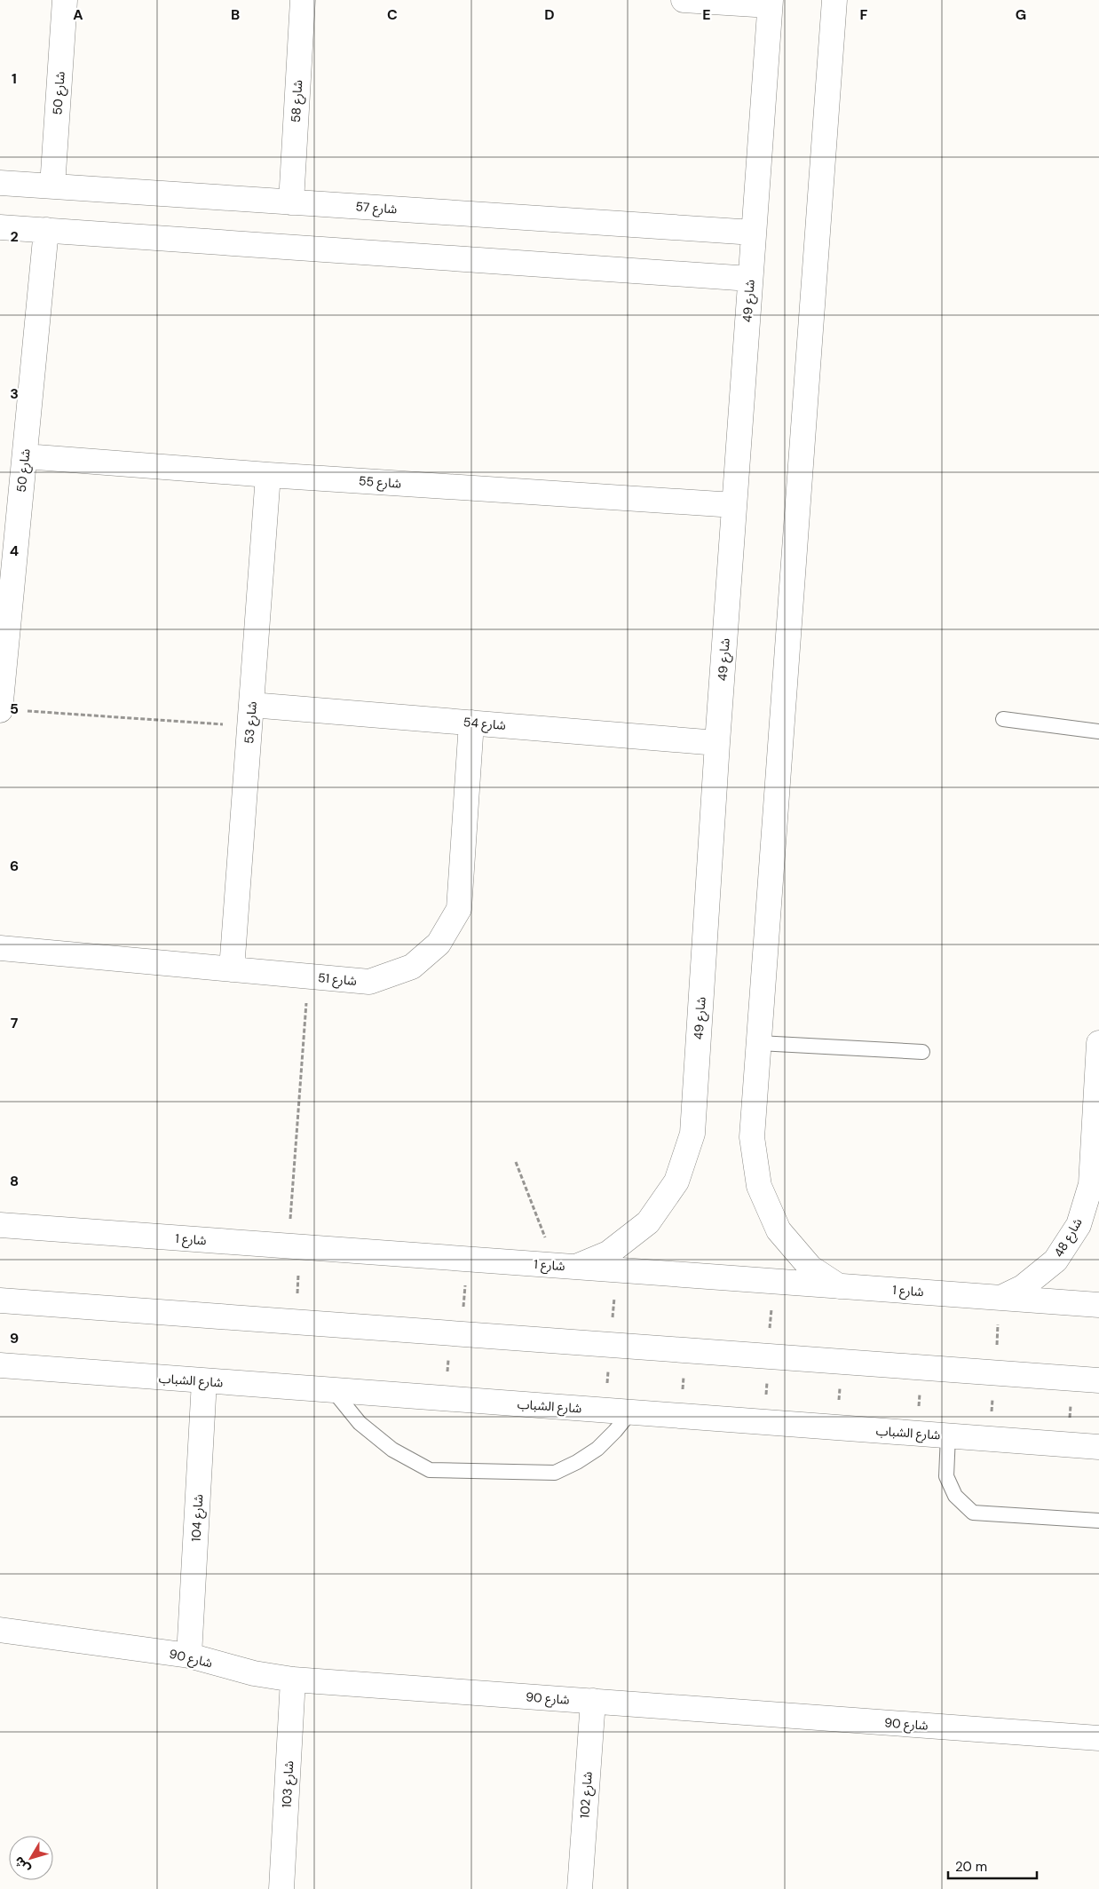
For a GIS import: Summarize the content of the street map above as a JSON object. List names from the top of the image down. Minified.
{"streets":{"street":["شارع 50","شارع 58","شارع 57","شارع 49","شارع 55","شارع 53","شارع 54","شارع 51","شارع 48","شارع 1","شارع الشباب","شارع 104","شارع 90","شارع 103","شارع 102"]},"crossings":[["شارع 50","شارع 57"],["شارع 50","شارع 55"],["شارع 58","شارع 57"],["شارع 57","شارع 49"],["شارع 49","شارع 55"],["شارع 49","شارع 54"],["شارع 49","شارع 1"],["شارع 55","شارع 53"],["شارع 53","شارع 54"],["شارع 53","شارع 51"],["شارع 54","شارع 51"],["شارع 48","شارع 1"],["شارع الشباب","شارع 104"],["شارع 104","شارع 90"],["شارع 90","شارع 103"],["شارع 90","شارع 102"]],"scale_bar":"20 m","north":"bottom left","grid":{"columns":["A","B","C","D","E","F","G"],"rows":["1","2","3","4","5","6","7","8","9"]}}
